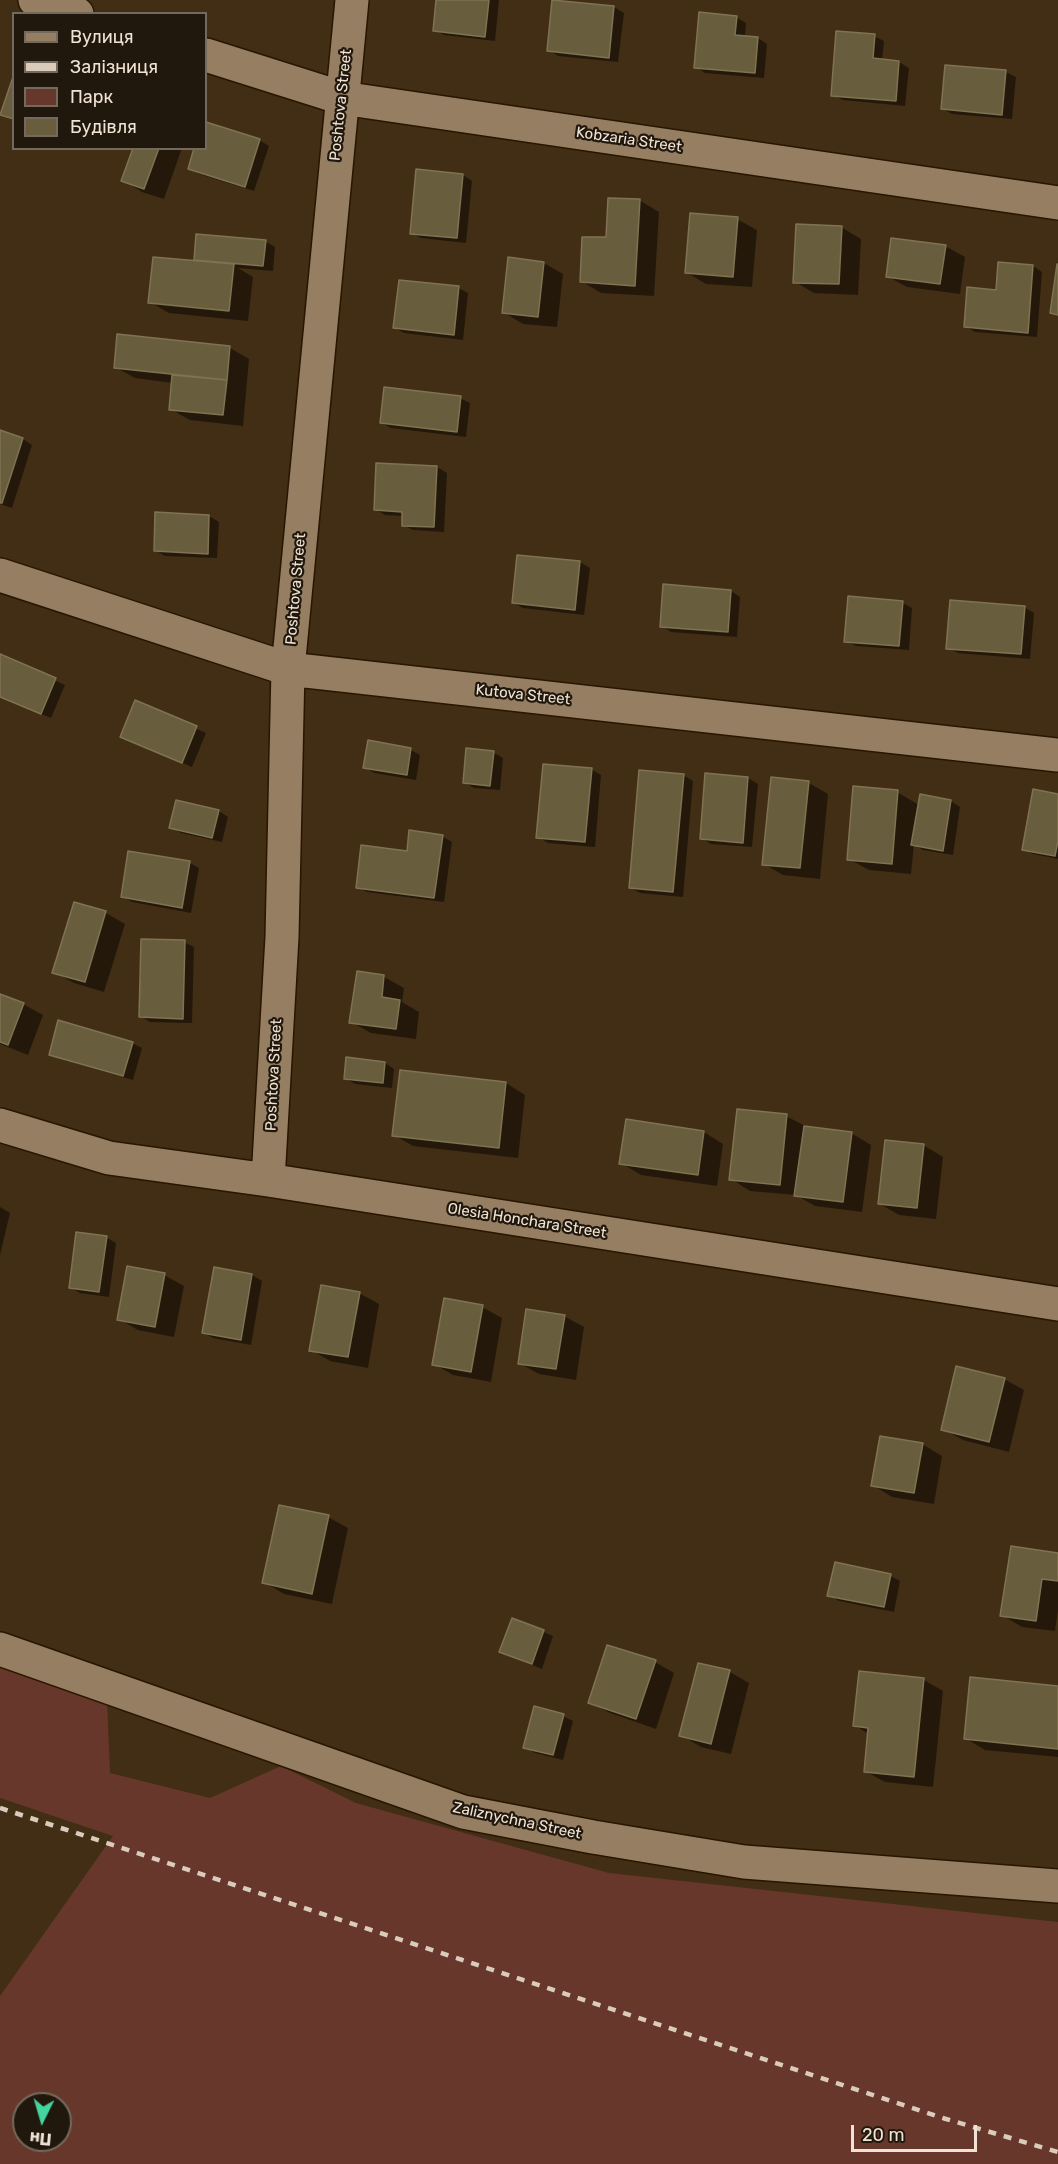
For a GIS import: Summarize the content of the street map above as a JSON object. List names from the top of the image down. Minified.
{"streets":{"street":["Poshtova Street","Kobzaria Street","Kutova Street","Olesia Honchara Street","Zaliznychna Street"]},"crossings":[["Poshtova Street","Kobzaria Street"],["Poshtova Street","Kutova Street"],["Poshtova Street","Olesia Honchara Street"]],"legend":["Вулиця","Залізниця","Парк","Будівля"],"scale_bar":"20 m","north":"bottom"}
